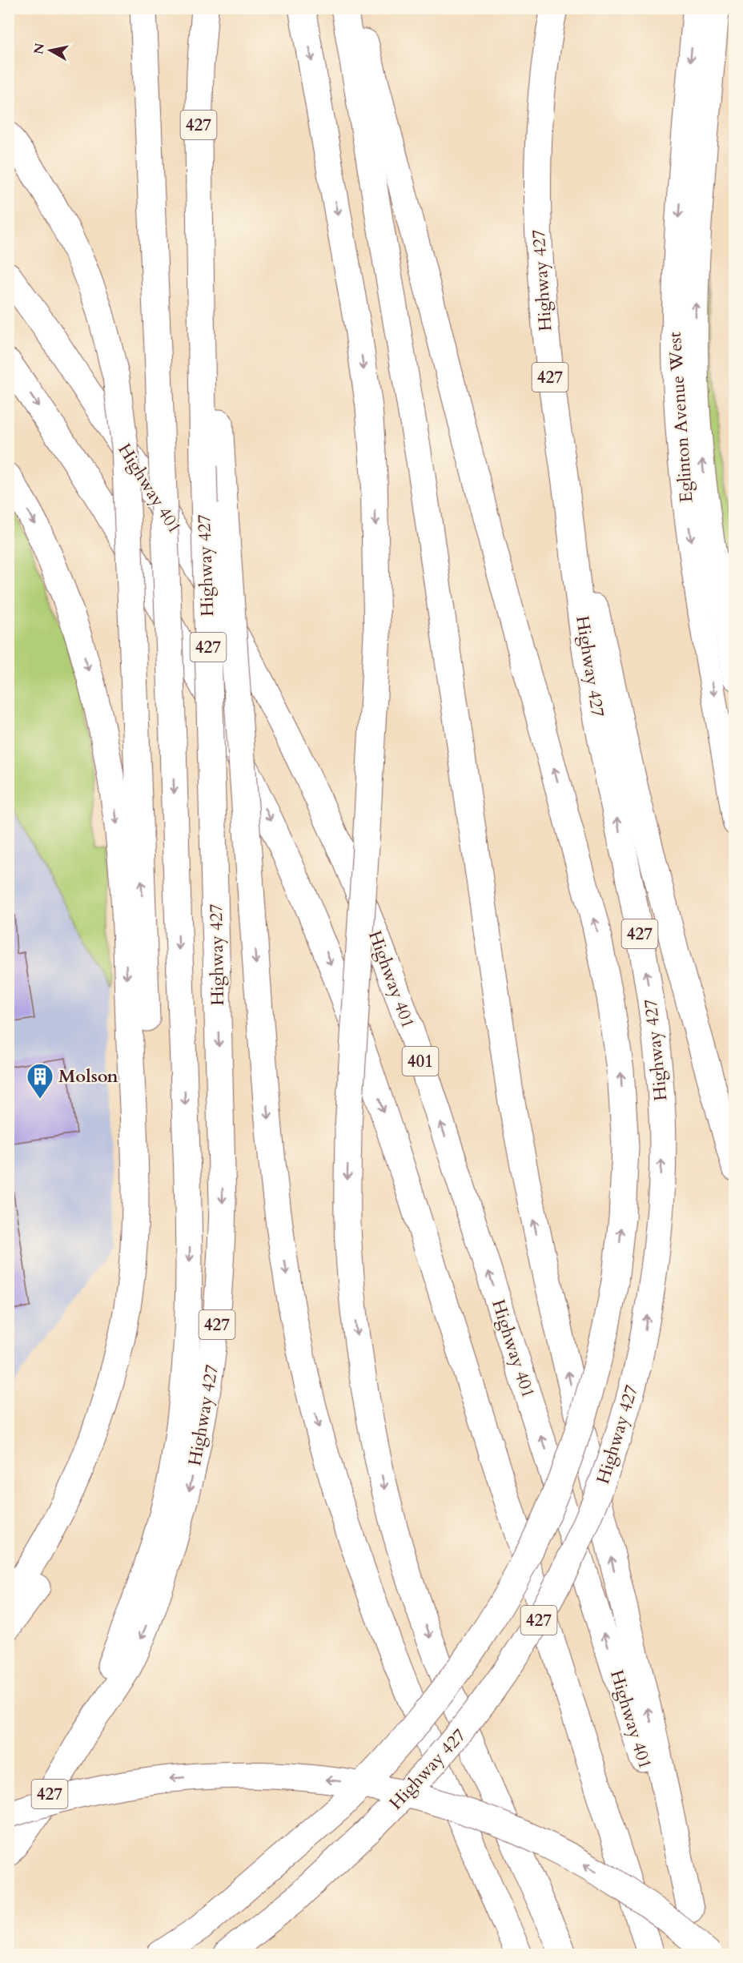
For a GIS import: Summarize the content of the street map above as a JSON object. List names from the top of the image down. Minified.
{"streets":{"highway":["427","Highway 427","Highway 401","401"],"main road":["Eglinton Avenue West"]},"crossings":[["Highway 401","401"]],"places":{"building":["Molson"]},"north":"left"}
